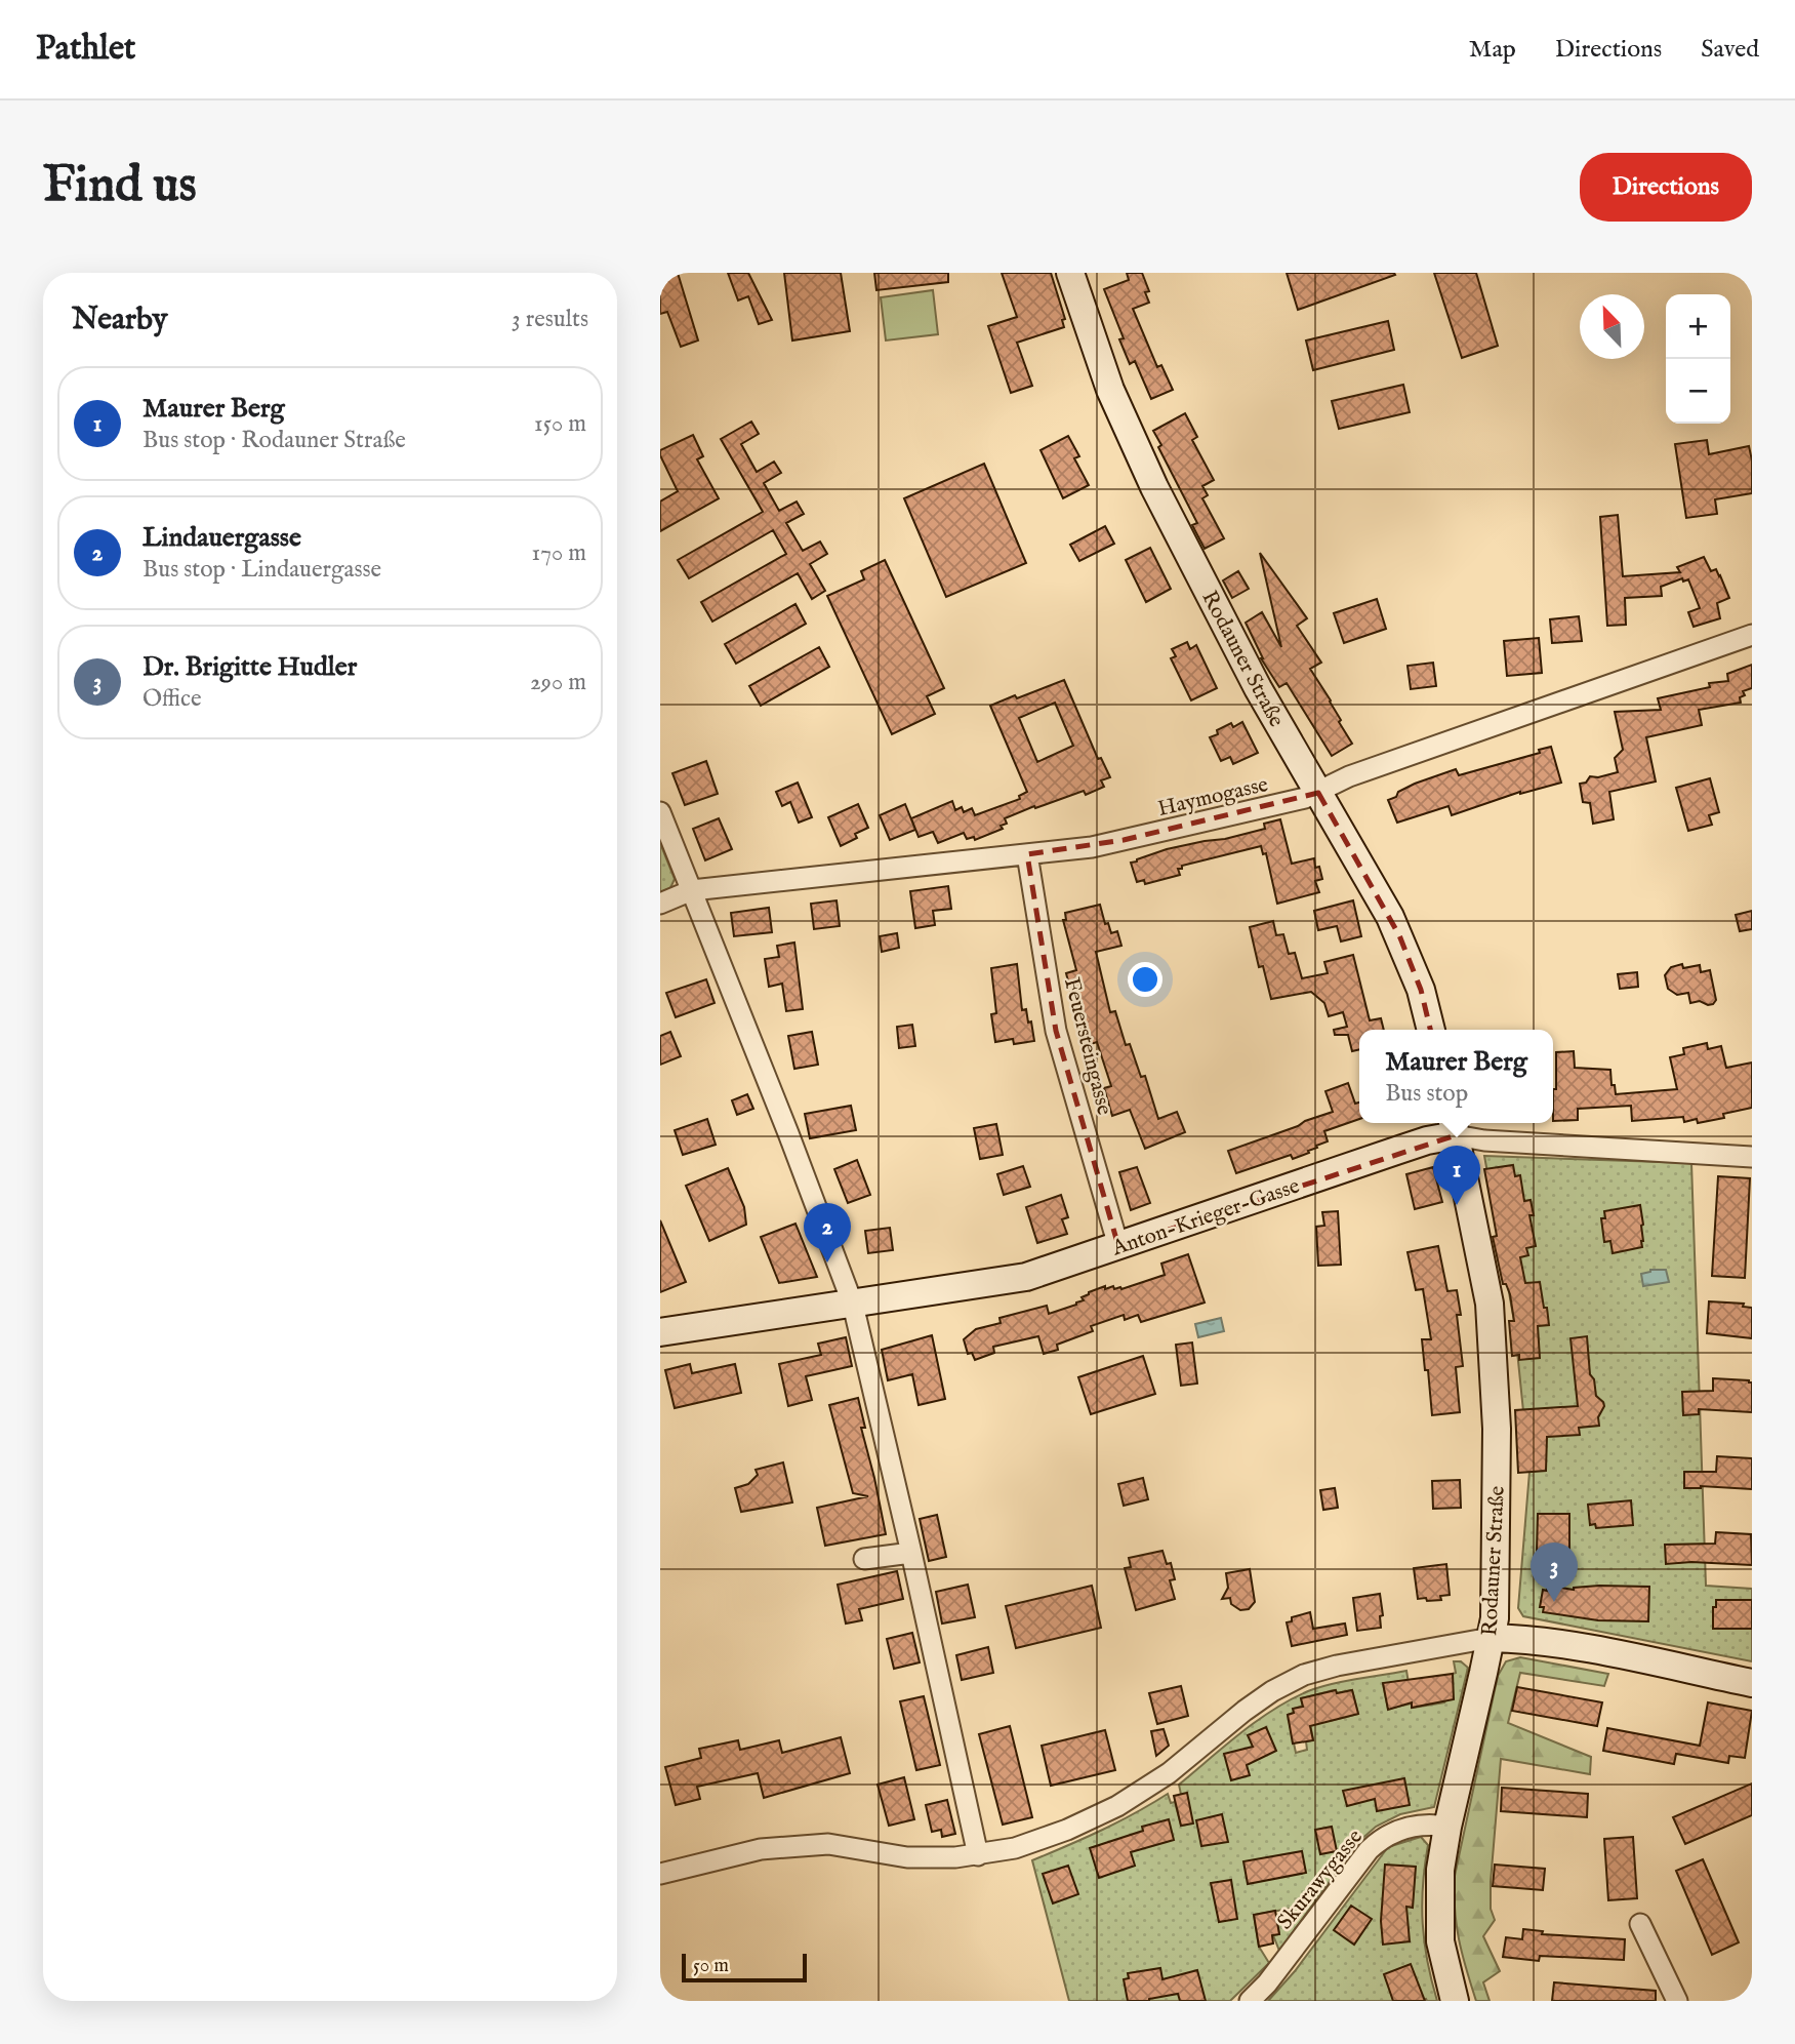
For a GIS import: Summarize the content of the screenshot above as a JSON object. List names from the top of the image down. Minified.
{"streets":{"main road":["Rodauner Straße","Anton-Krieger-Gasse"],"street":["Haymogasse","Feuersteingasse","Skurawygasse"]},"crossings":[["Rodauner Straße","Haymogasse"],["Rodauner Straße","Anton-Krieger-Gasse"],["Rodauner Straße","Skurawygasse"],["Haymogasse","Feuersteingasse"],["Feuersteingasse","Anton-Krieger-Gasse"]],"scale_bar":"50 m","north":"top left","page":{"header":"Pathlet","nav":["Map","Directions","Saved"],"buttons":"Directions","title":"Find us","heading":["Nearby","3 results"],"map_buttons":["+","−"],"list":[{"mark":"1","name":"Maurer Berg","note":"Bus stop · Rodauner Straße","value":"150 m"},{"mark":"2","name":"Lindauergasse","note":"Bus stop · Lindauergasse","value":"170 m"},{"mark":"3","name":"Dr. Brigitte Hudler","note":"Office","value":"290 m"}],"popup":["Maurer Berg","Bus stop"],"pins":["1","2","3"],"scale":"50 m"}}
